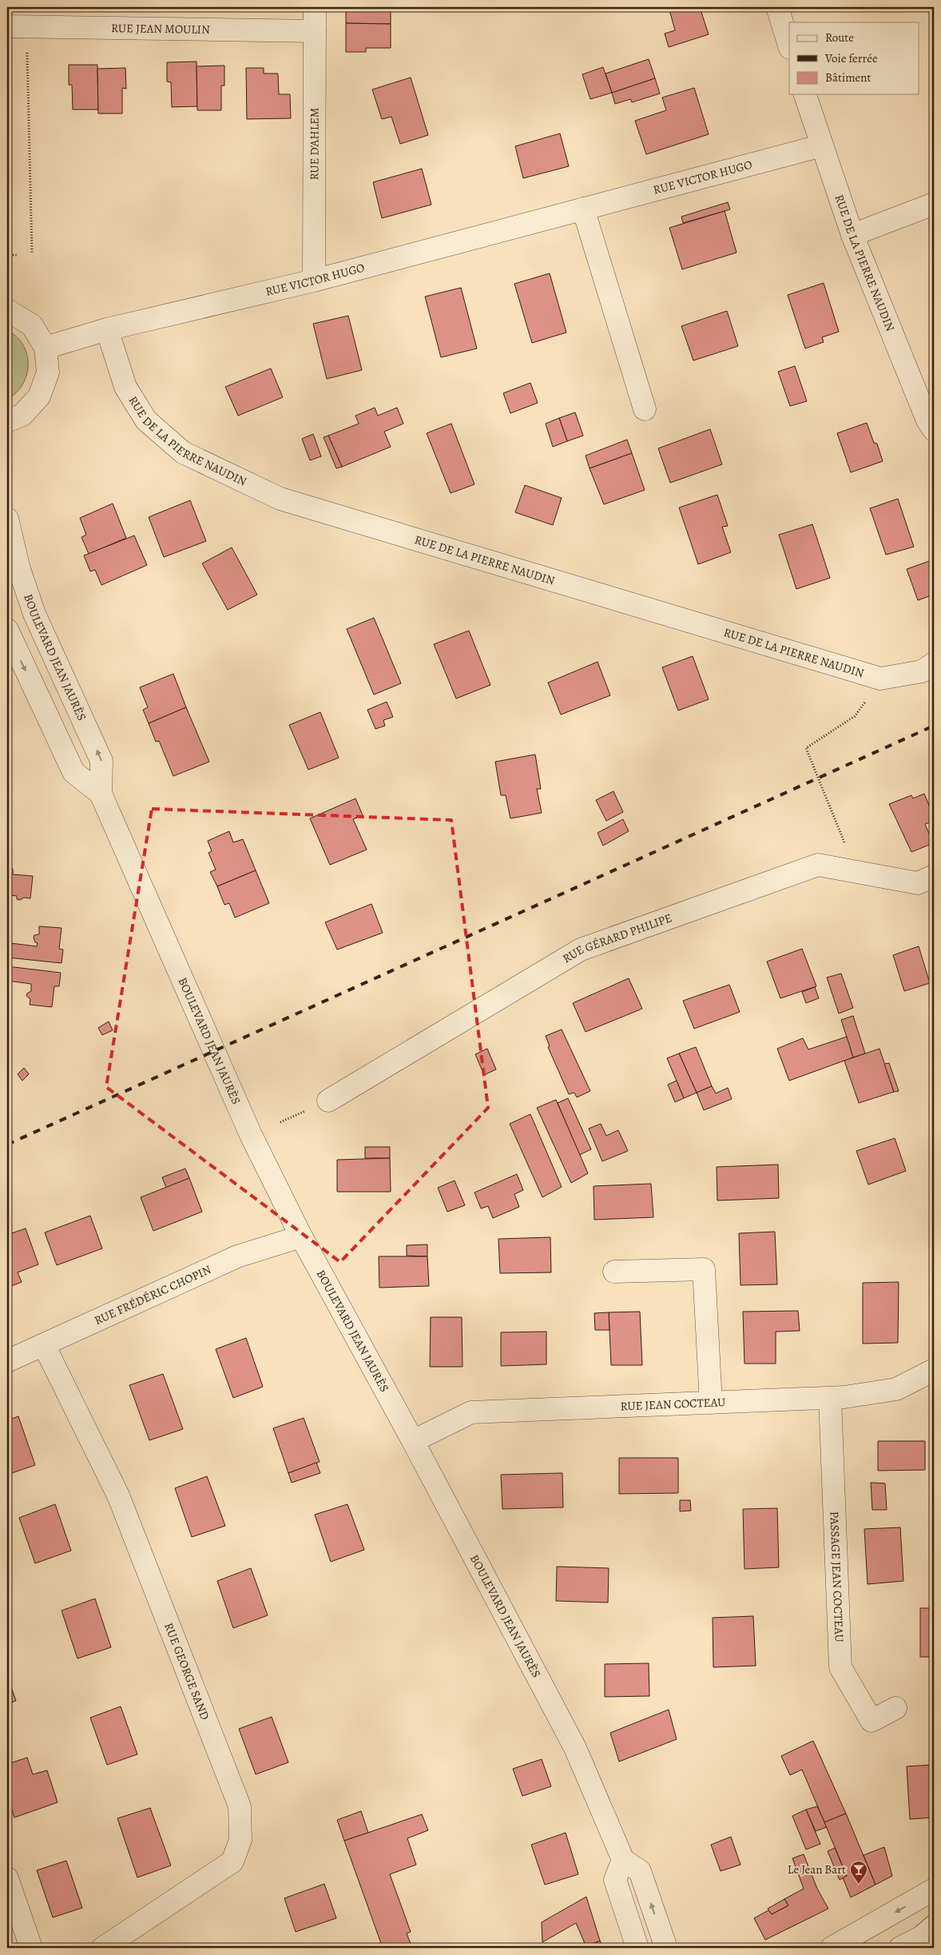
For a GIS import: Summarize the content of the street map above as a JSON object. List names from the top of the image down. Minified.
{"streets":{"street":["RUE JEAN MOULIN","RUE D'AHLEM","RUE VICTOR HUGO","RUE DE LA PIERRE NAUDIN","BOULEVARD JEAN JAURÈS","RUE GÉRARD PHILIPE","RUE FRÉDÉRIC CHOPIN","RUE JEAN COCTEAU","PASSAGE JEAN COCTEAU","RUE GEORGE SAND"]},"crossings":[["RUE JEAN MOULIN","RUE D'AHLEM"],["RUE D'AHLEM","RUE VICTOR HUGO"],["RUE VICTOR HUGO","RUE DE LA PIERRE NAUDIN"],["BOULEVARD JEAN JAURÈS","RUE FRÉDÉRIC CHOPIN"],["BOULEVARD JEAN JAURÈS","RUE JEAN COCTEAU"],["RUE FRÉDÉRIC CHOPIN","RUE GEORGE SAND"],["RUE JEAN COCTEAU","PASSAGE JEAN COCTEAU"]],"places":{"bar":["Le Jean Bart"]},"legend":["Route","Voie ferrée","Bâtiment"]}
